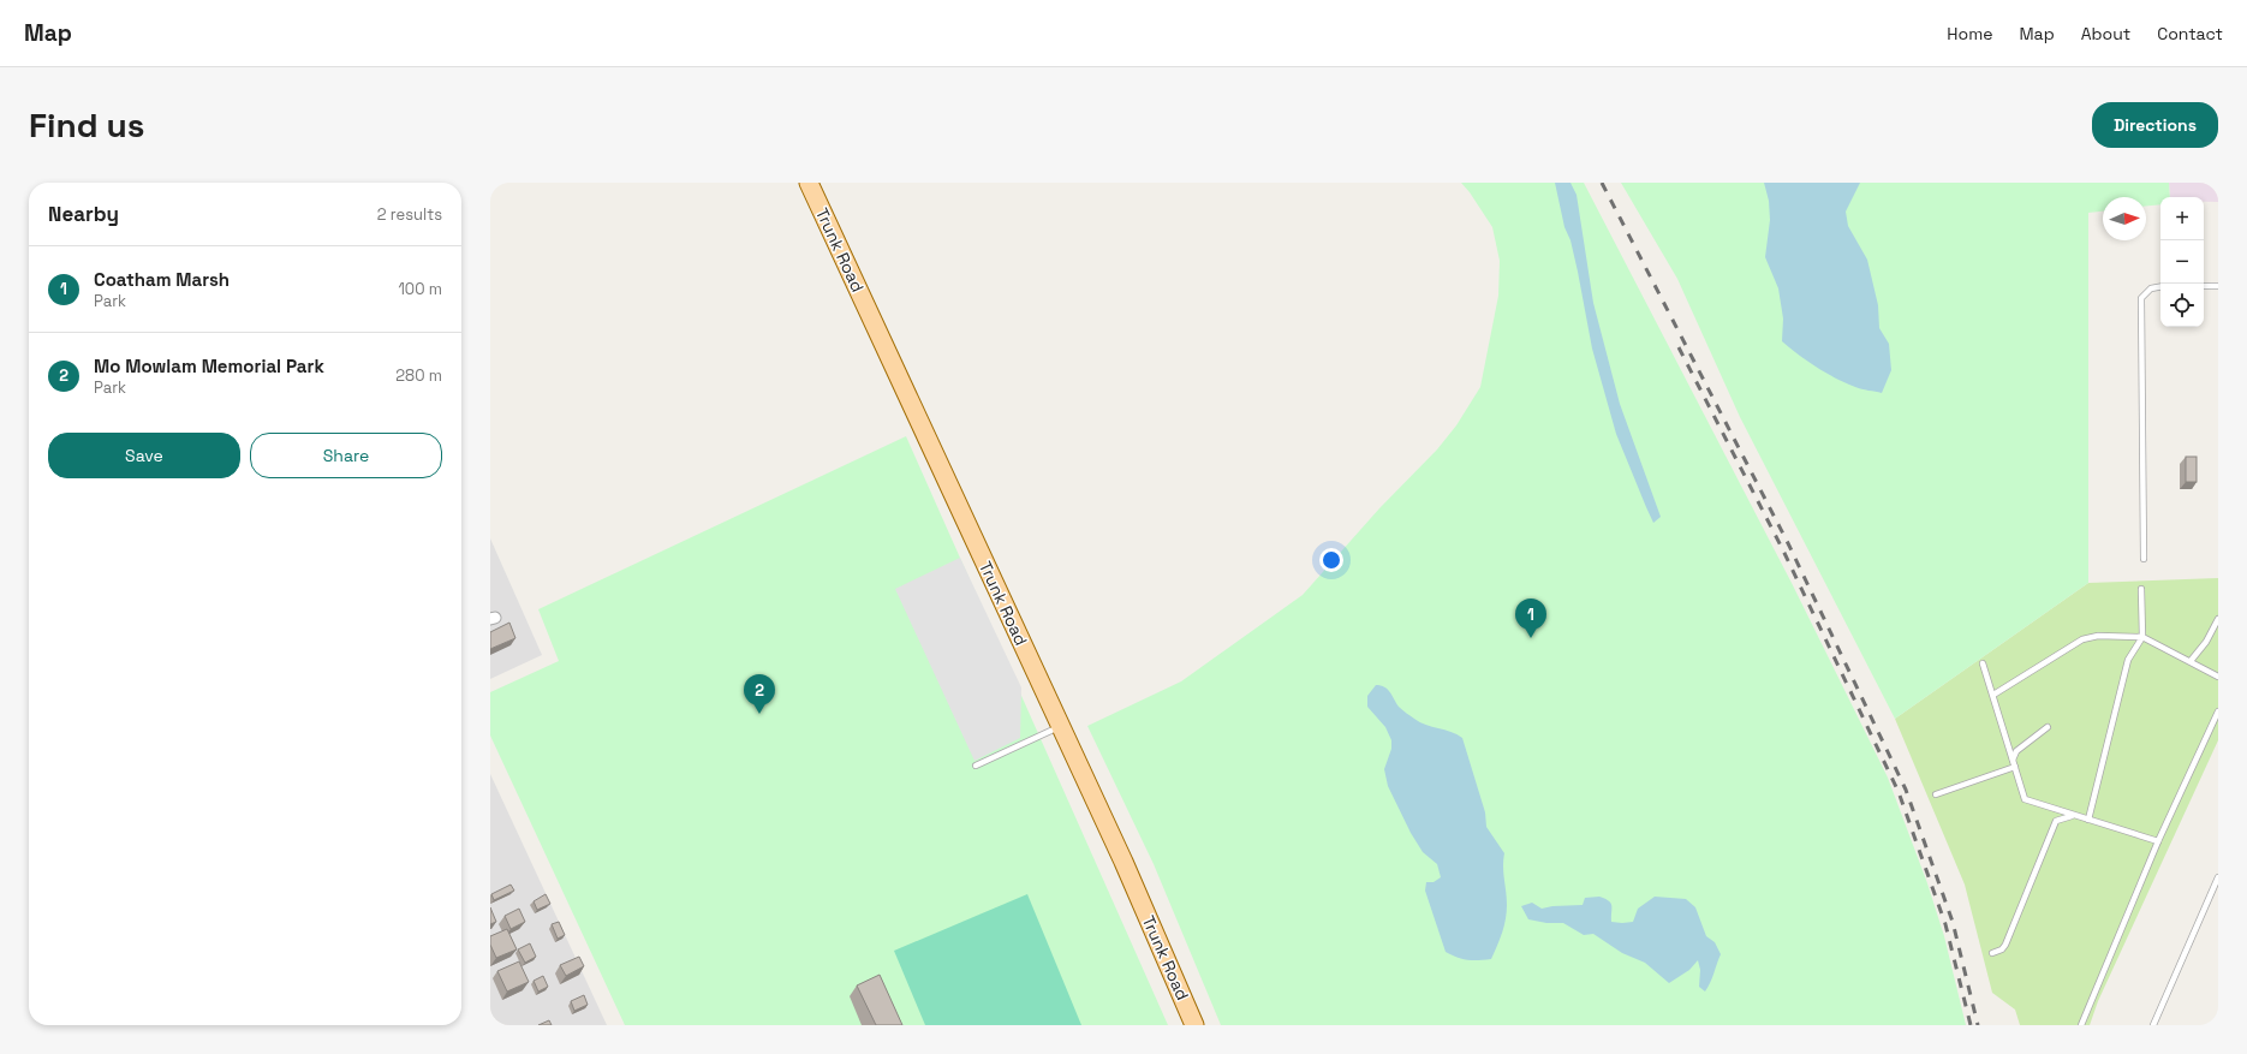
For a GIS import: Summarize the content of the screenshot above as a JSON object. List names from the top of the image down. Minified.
{"streets":{"main road":["Trunk Road"]},"north":"right","page":{"header":"Map","nav":["Home","Map","About","Contact"],"buttons":["Directions",["Save","Share"]],"title":"Find us","heading":["Nearby","2 results"],"map_buttons":["+","−"],"list":[{"mark":"1","name":"Coatham Marsh","note":"Park","value":"100 m"},{"mark":"2","name":"Mo Mowlam Memorial Park","note":"Park","value":"280 m"}],"pins":["1","2"]}}
